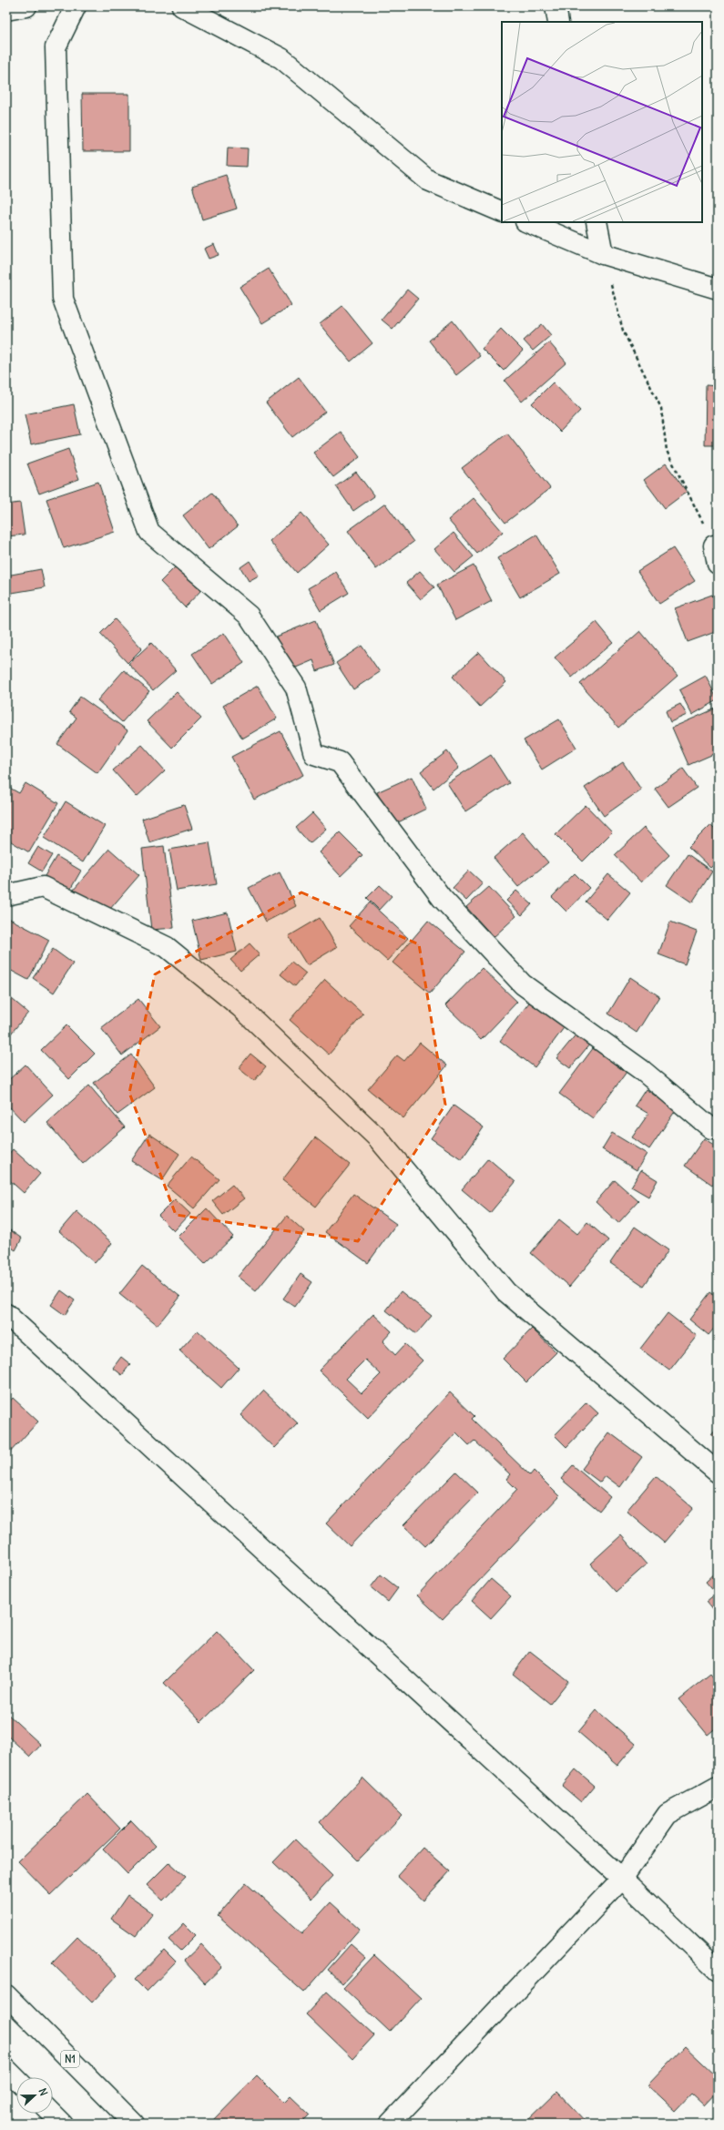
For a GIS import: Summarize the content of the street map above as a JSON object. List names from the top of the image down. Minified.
{"streets":{"main road":["N1"]},"north":"right"}
